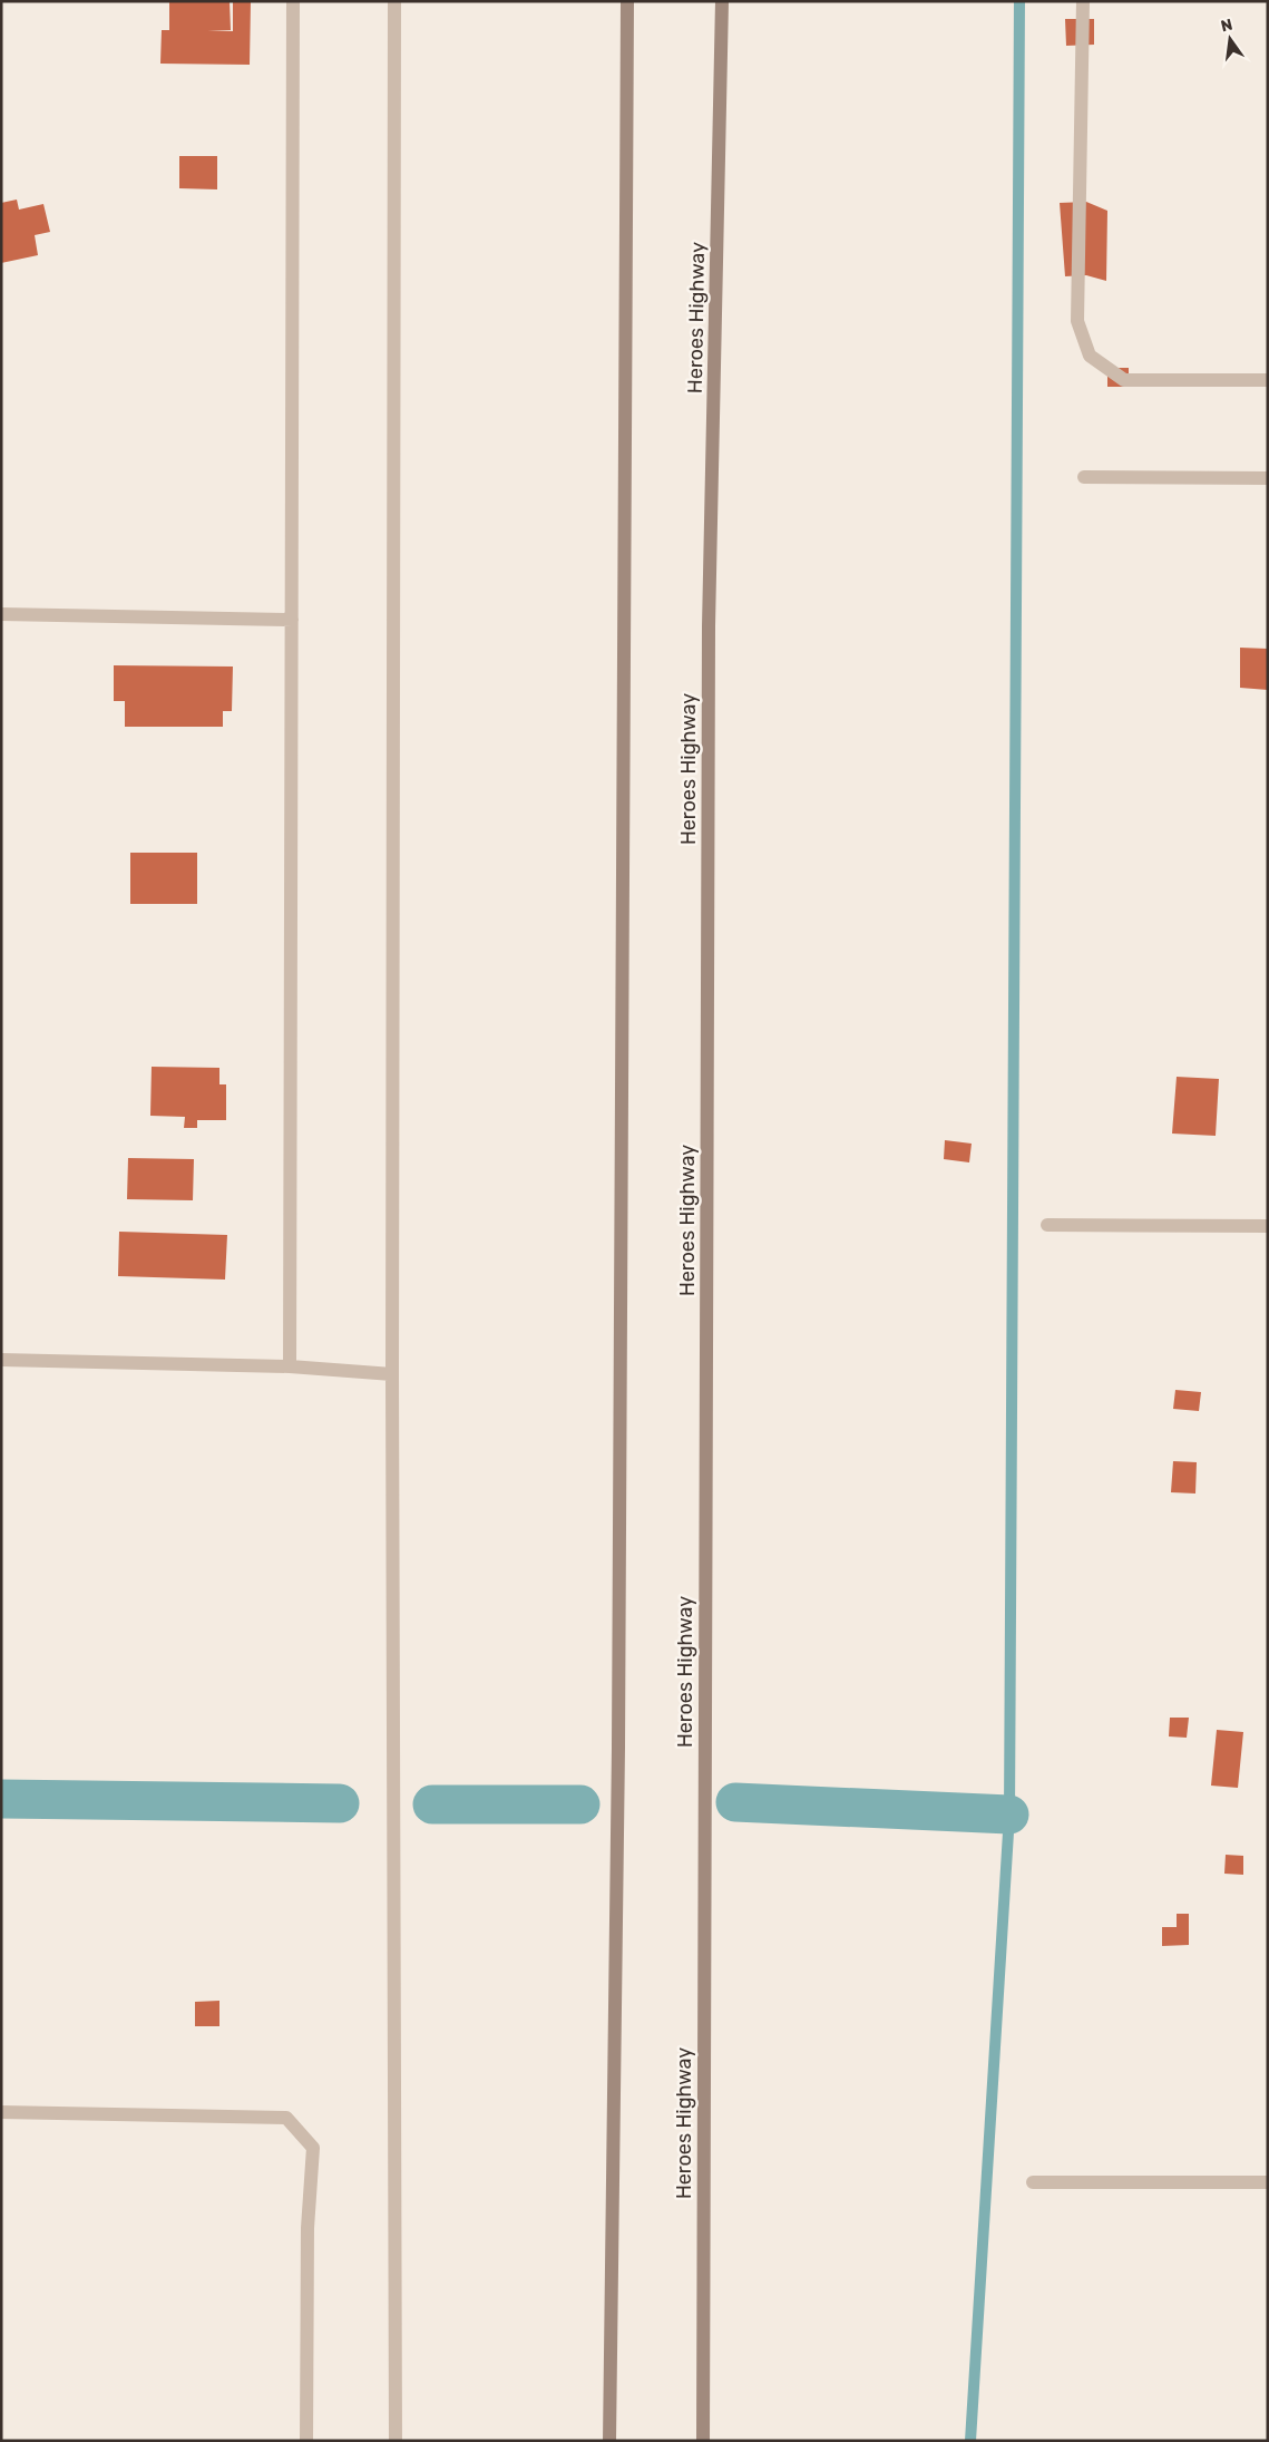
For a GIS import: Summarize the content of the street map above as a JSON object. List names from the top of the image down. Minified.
{"streets":{"main road":["Heroes Highway"]},"north":"top"}
